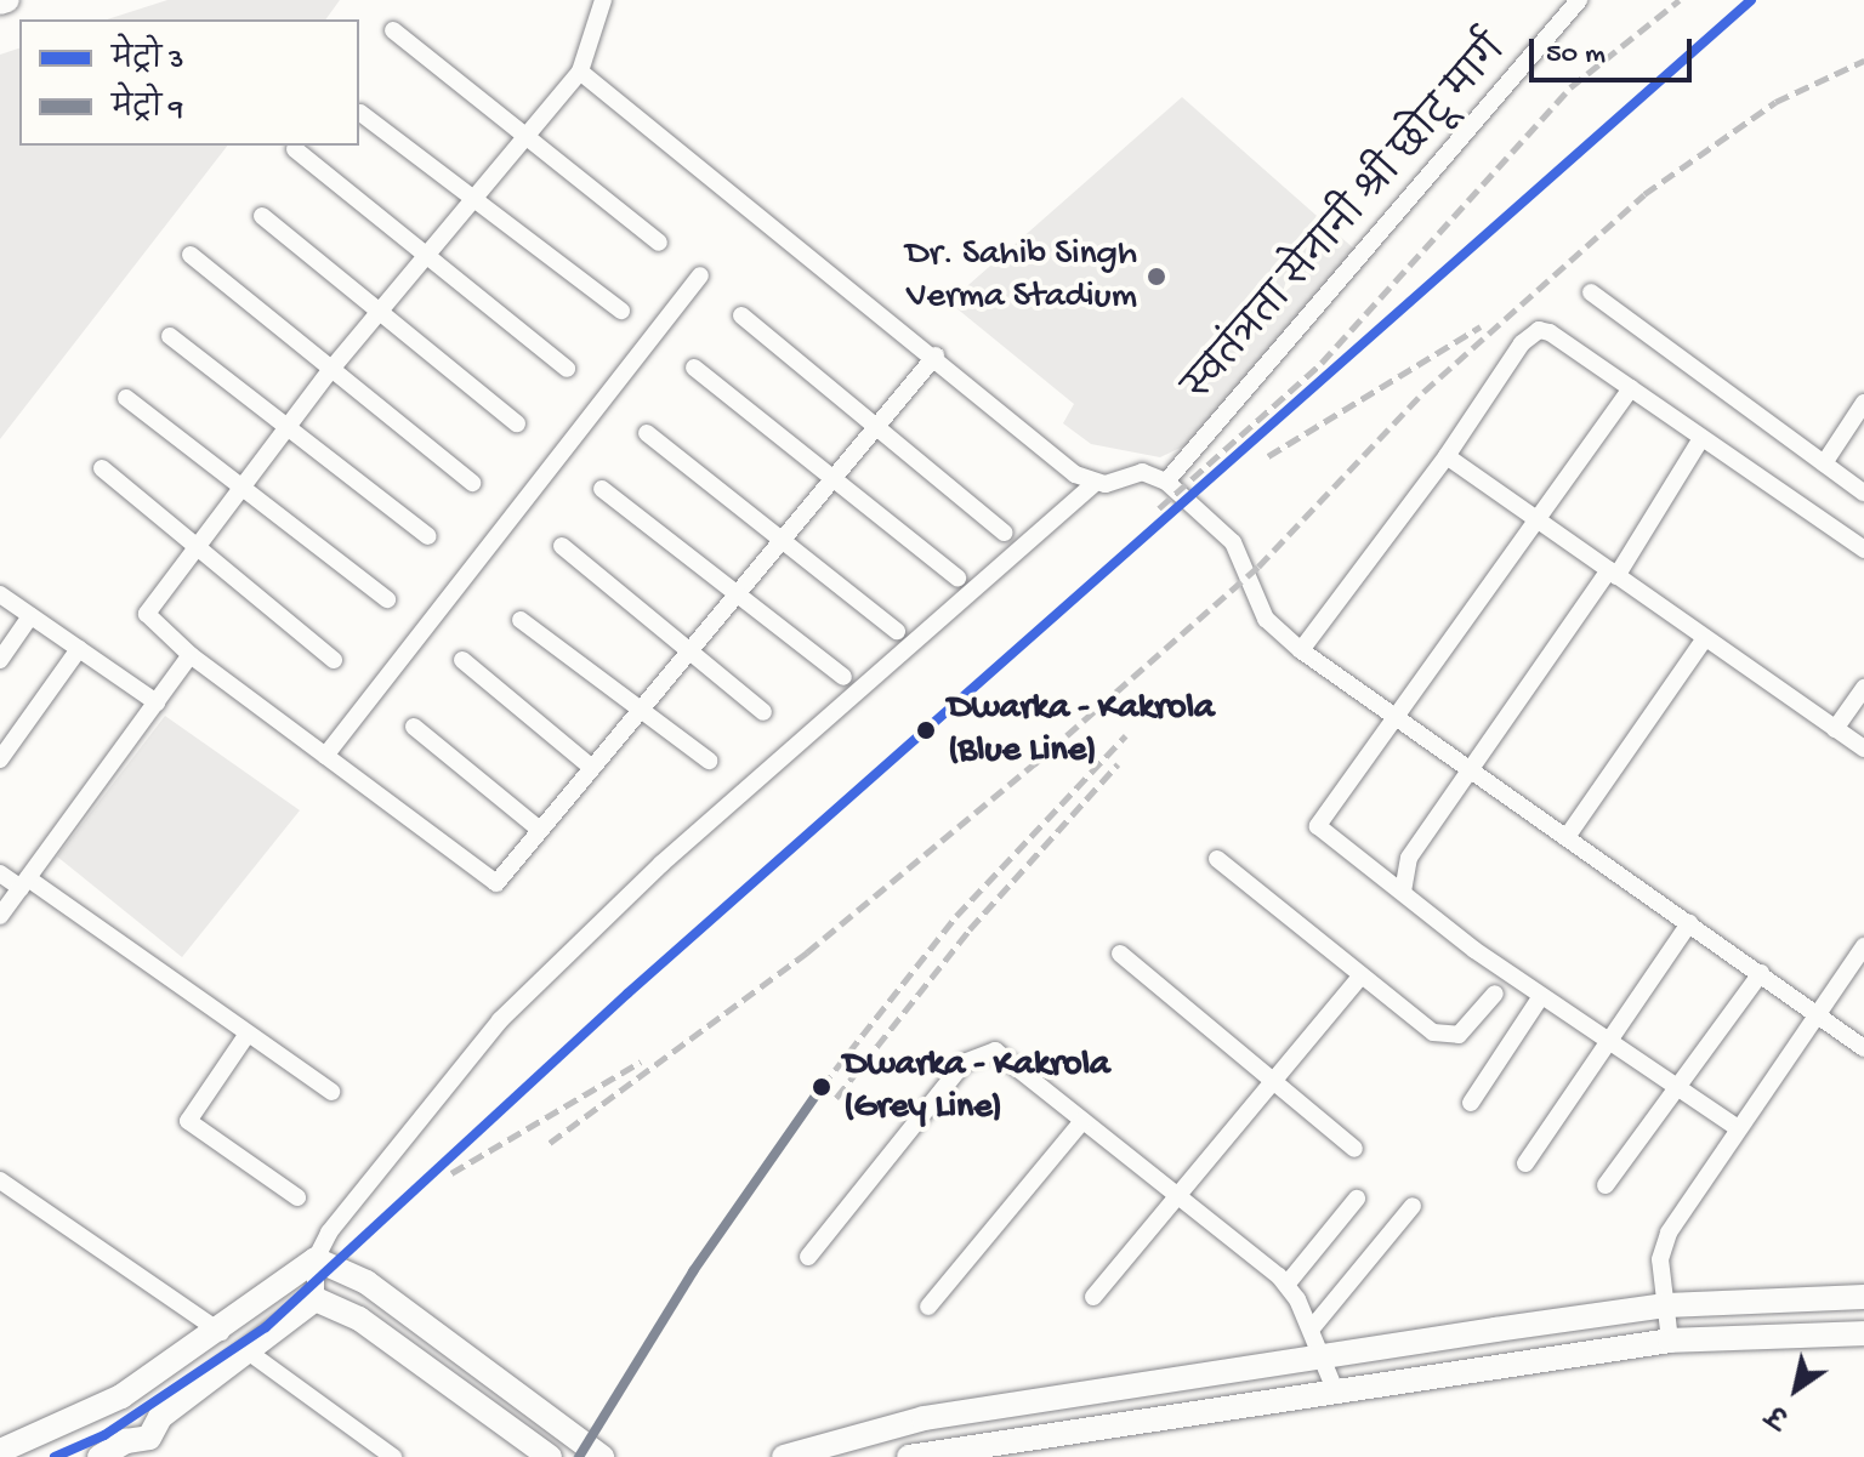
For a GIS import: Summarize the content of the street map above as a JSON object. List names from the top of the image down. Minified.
{"streets":{"street":["स्वतंत्रता सेनानी श्री छोटू मार्ग"]},"places":["Dr. Sahib Singh Verma Stadium","Dwarka - Kakrola (Blue Line)","Dwarka - Kakrola (Grey Line)"],"lines":["metro line 3","metro line 9"],"legend":["मेट्रो 3","मेट्रो 9"],"scale_bar":"50 m","north":"bottom left"}
